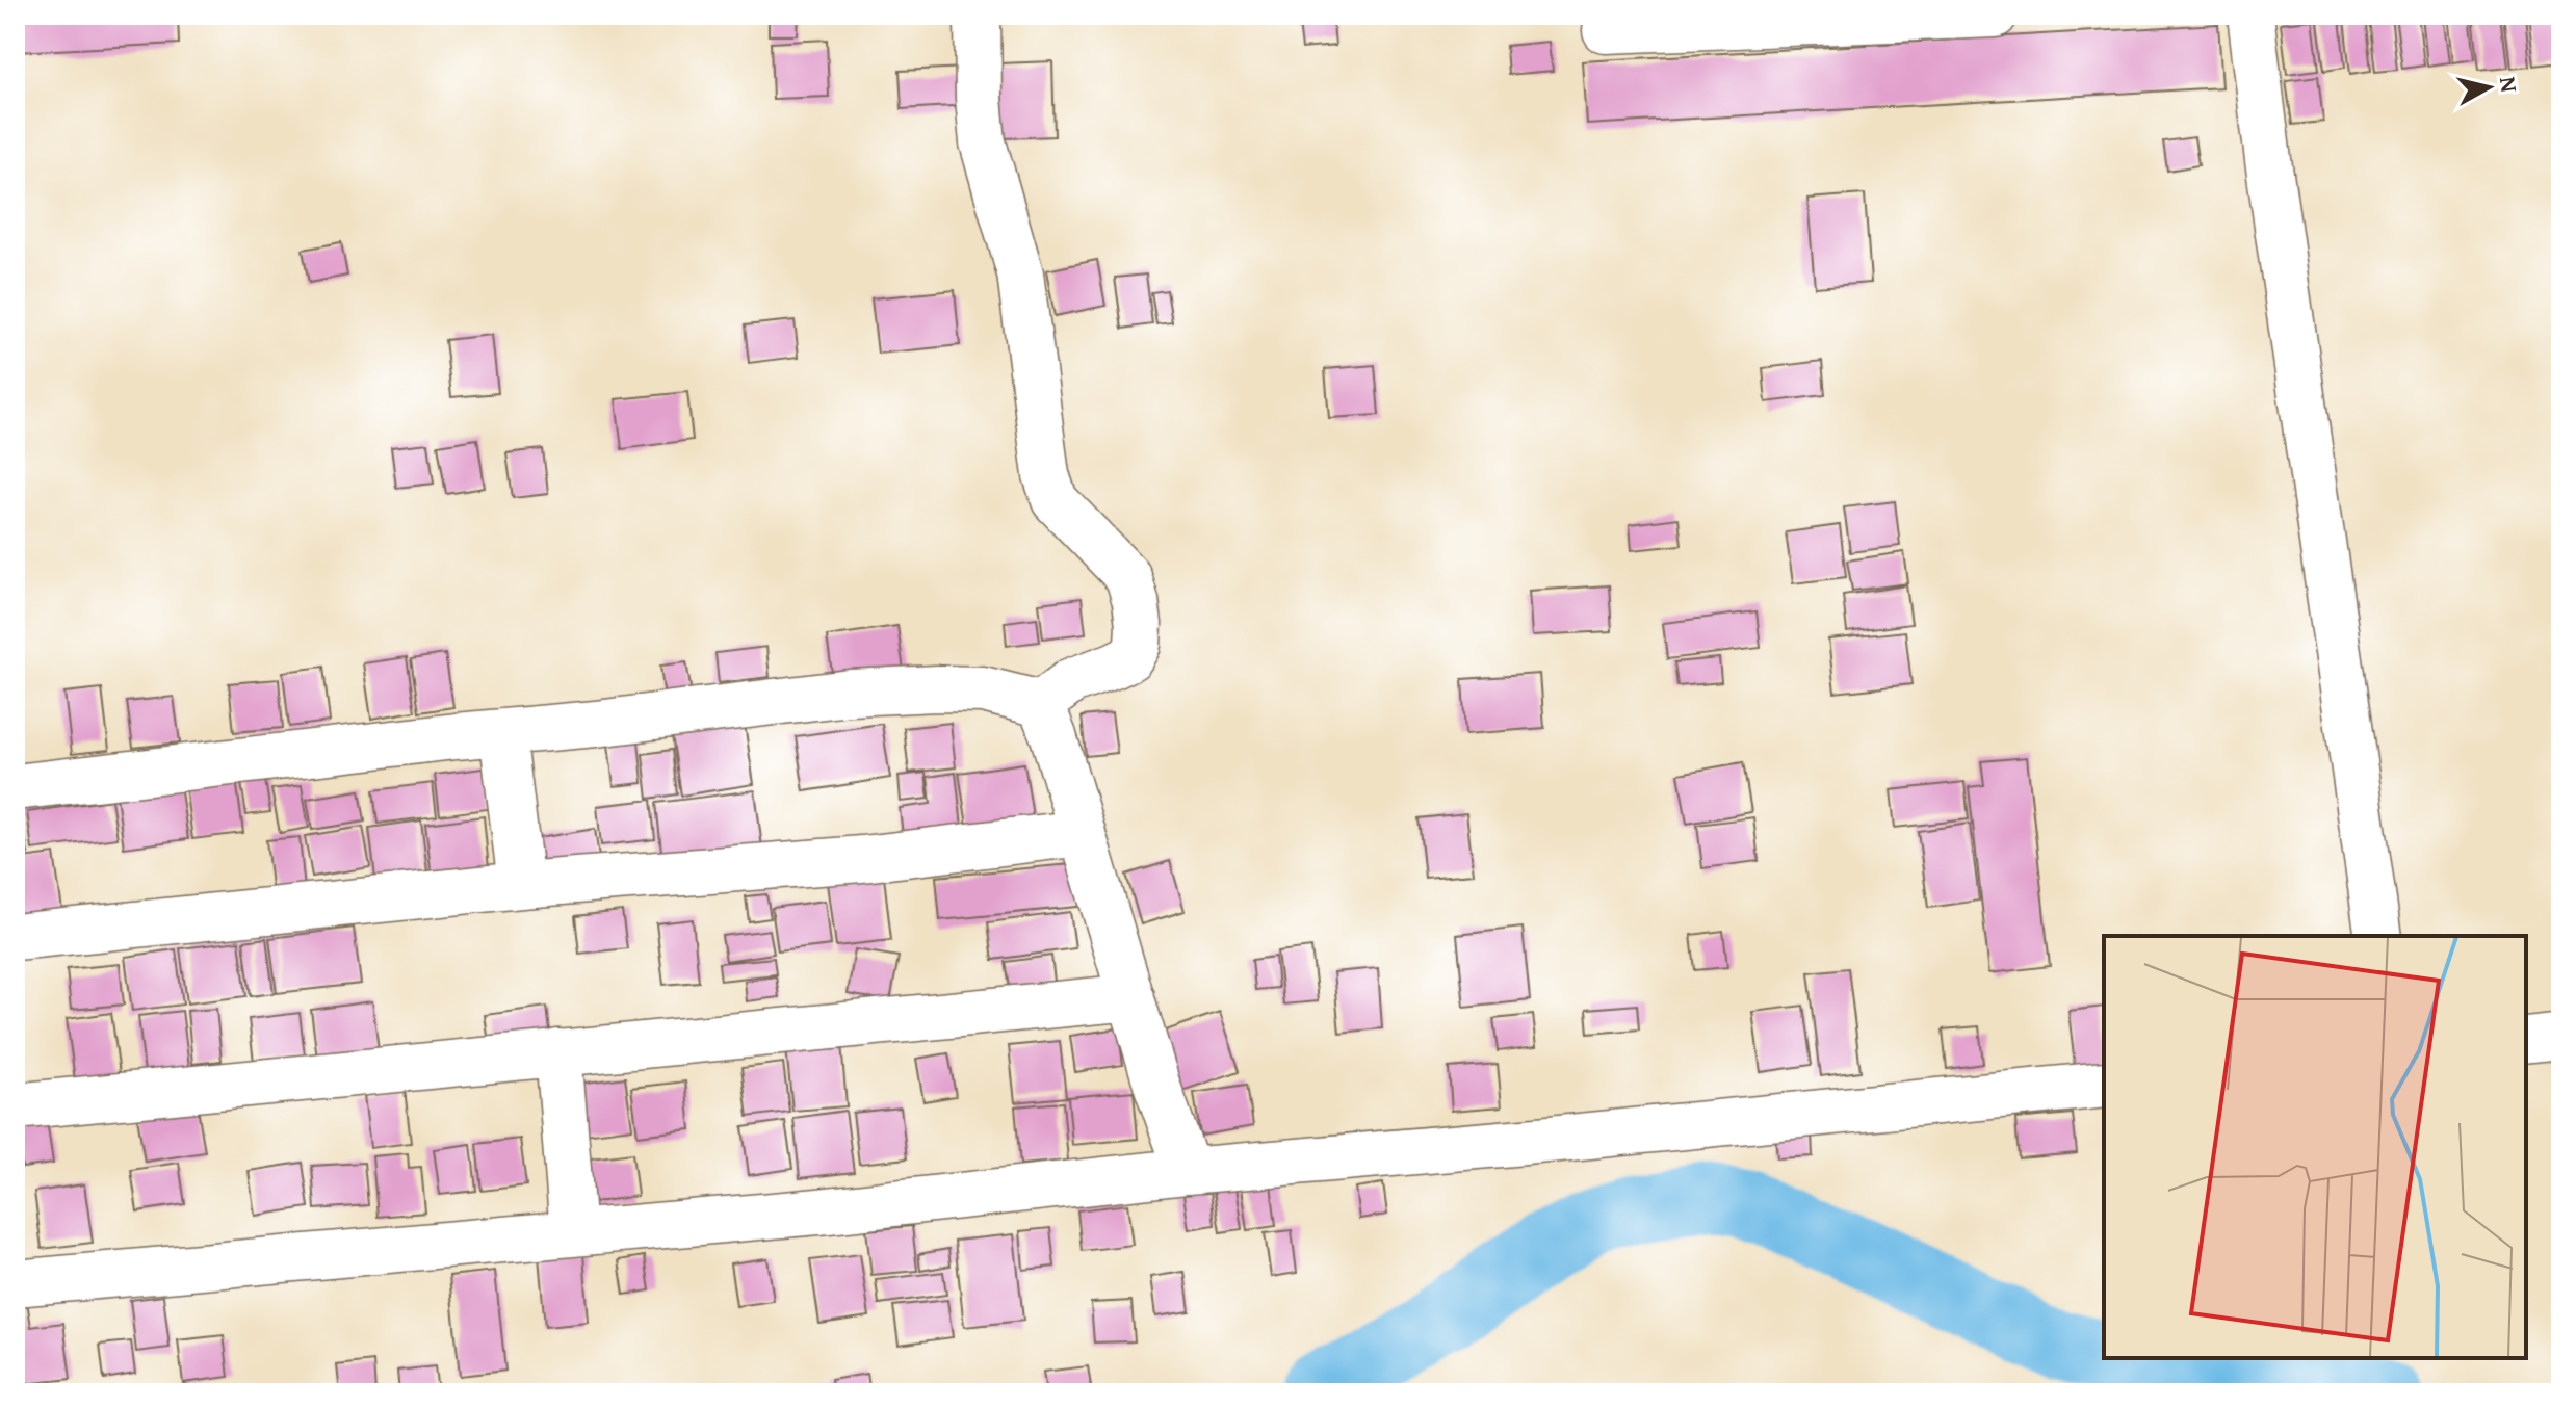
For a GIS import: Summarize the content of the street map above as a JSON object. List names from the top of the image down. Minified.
{"north":"right"}
